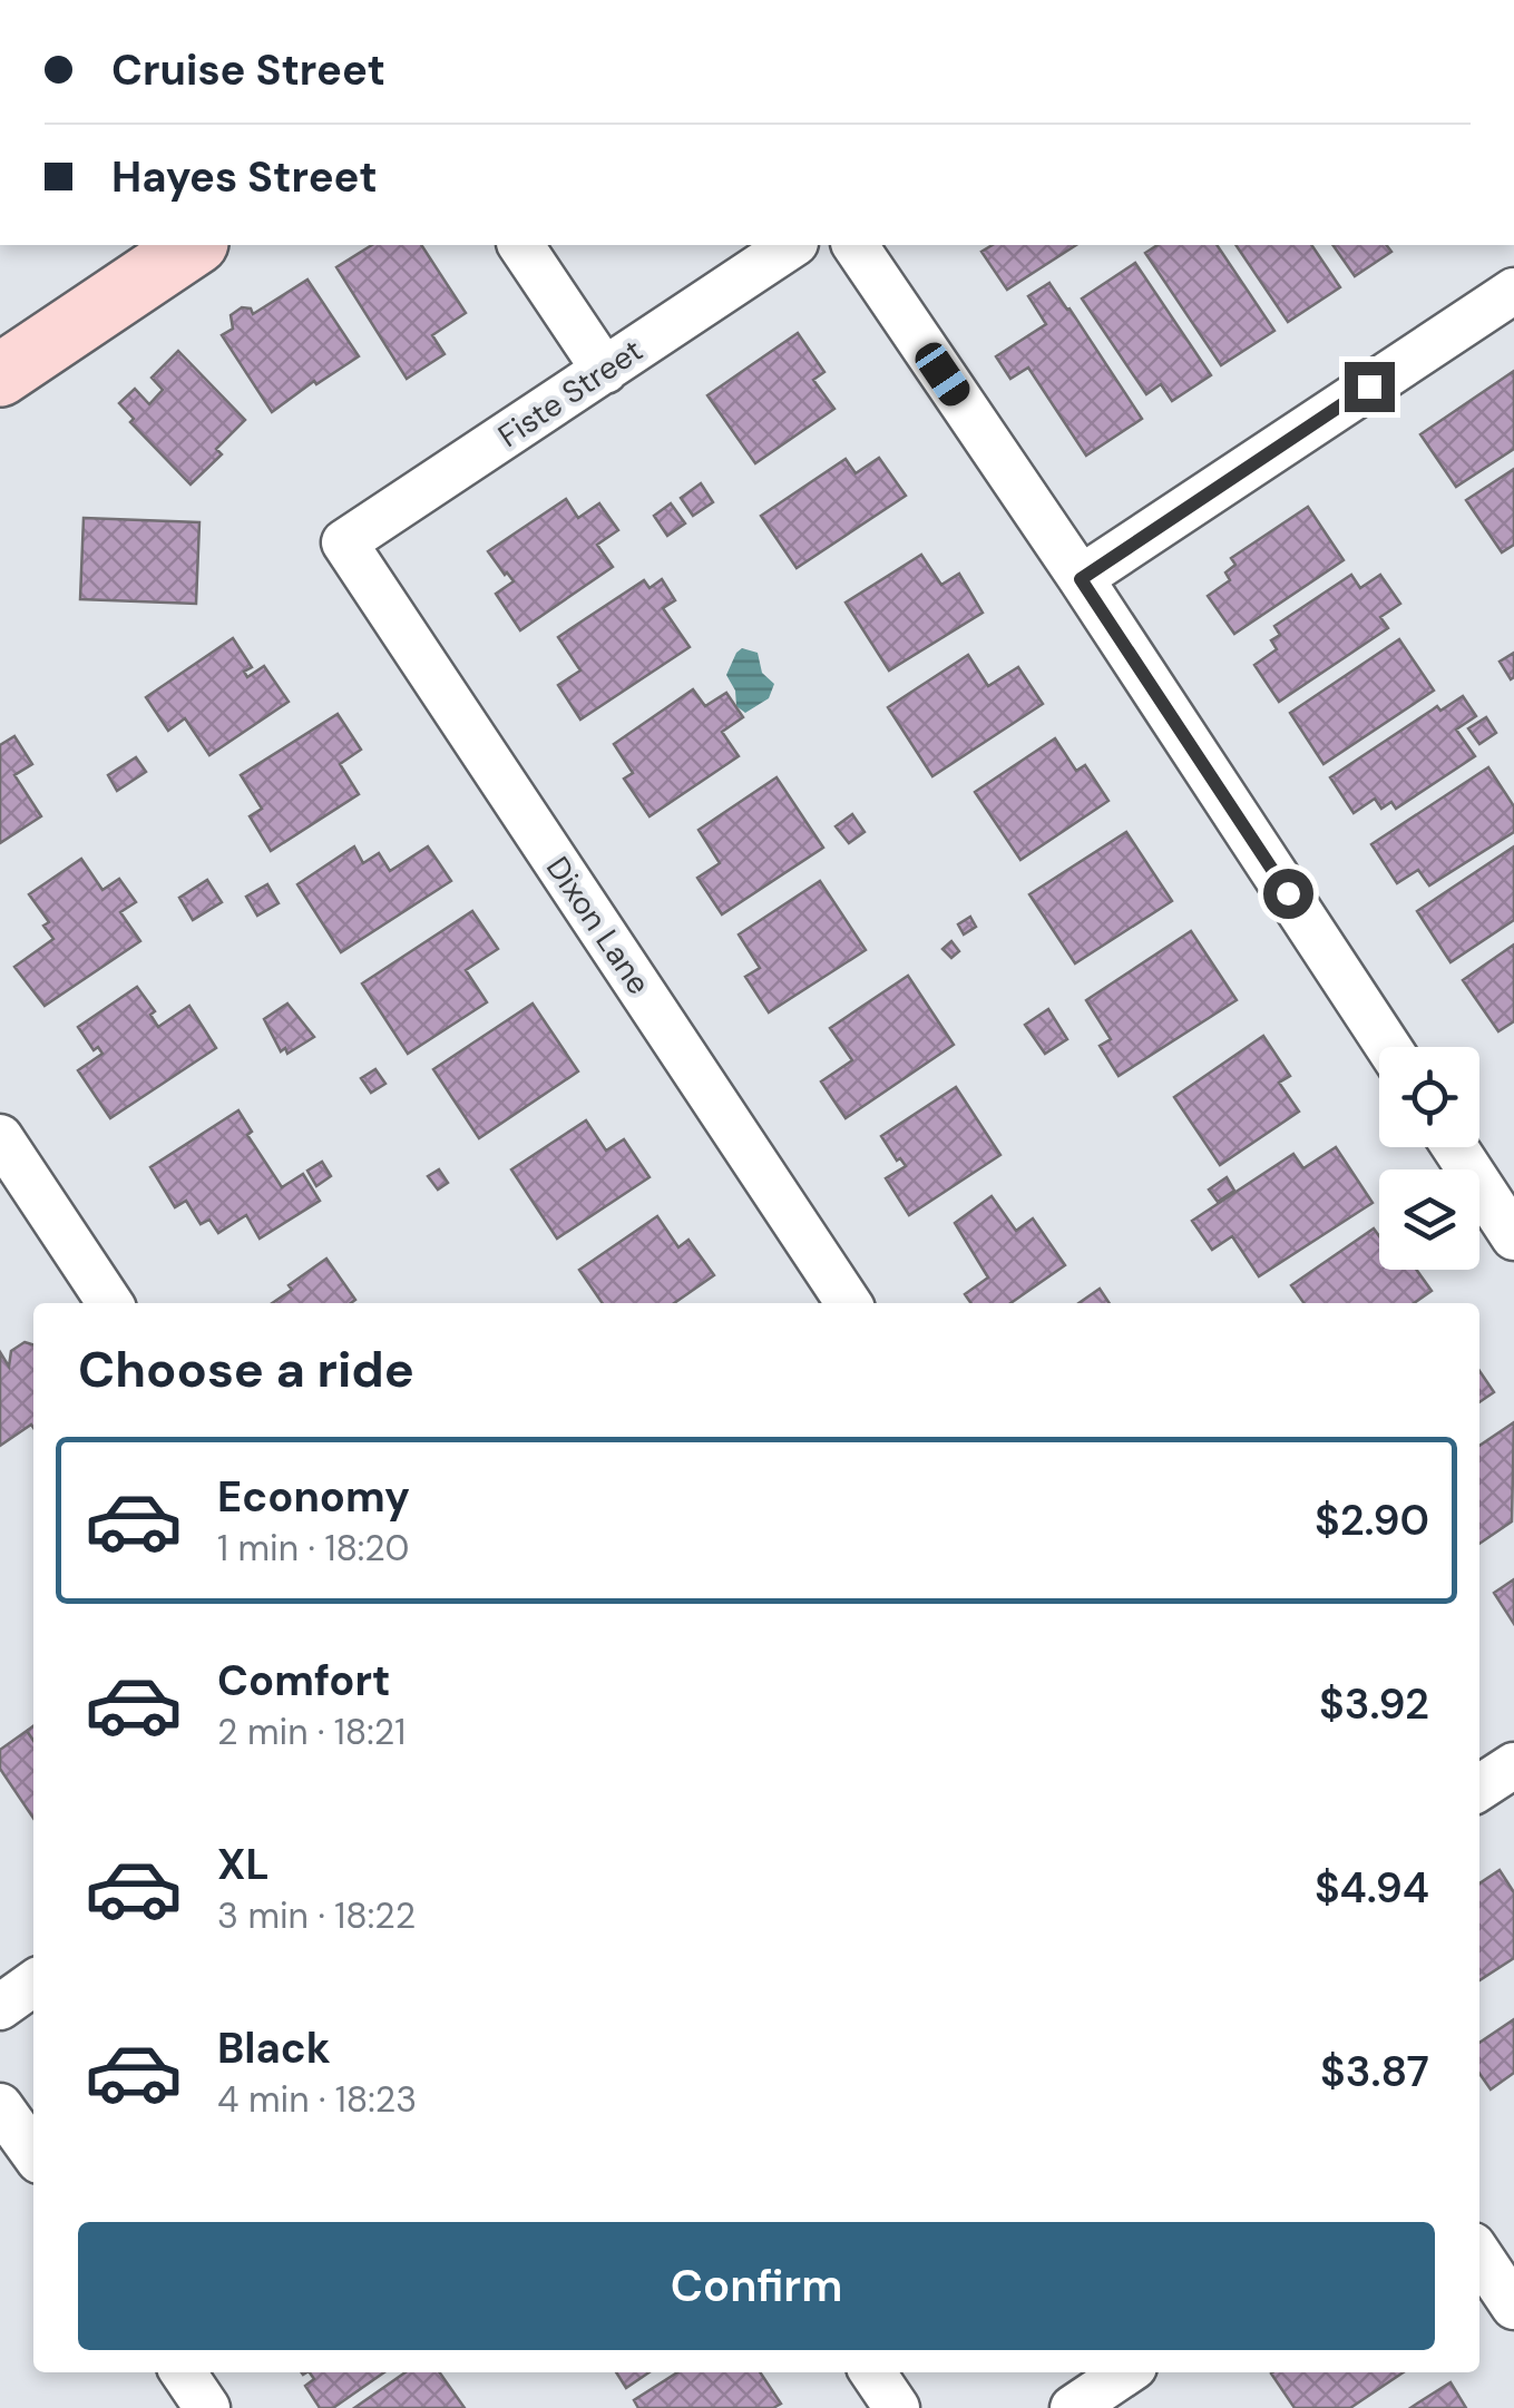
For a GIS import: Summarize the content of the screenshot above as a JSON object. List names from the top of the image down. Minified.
{"streets":{"street":["Fiste Street","Dixon Lane"]},"crossings":[["Fiste Street","Dixon Lane"]],"page":{"banner":["Cruise Street","Hayes Street"],"heading":"Choose a ride","list":[{"name":"Economy","note":"1 min · 18:20","value":"$2.90"},{"name":"Comfort","note":"2 min · 18:21","value":"$3.92"},{"name":"XL","note":"3 min · 18:22","value":"$4.94"},{"name":"Black","note":"4 min · 18:23","value":"$3.87"}],"buttons":"Confirm"}}
